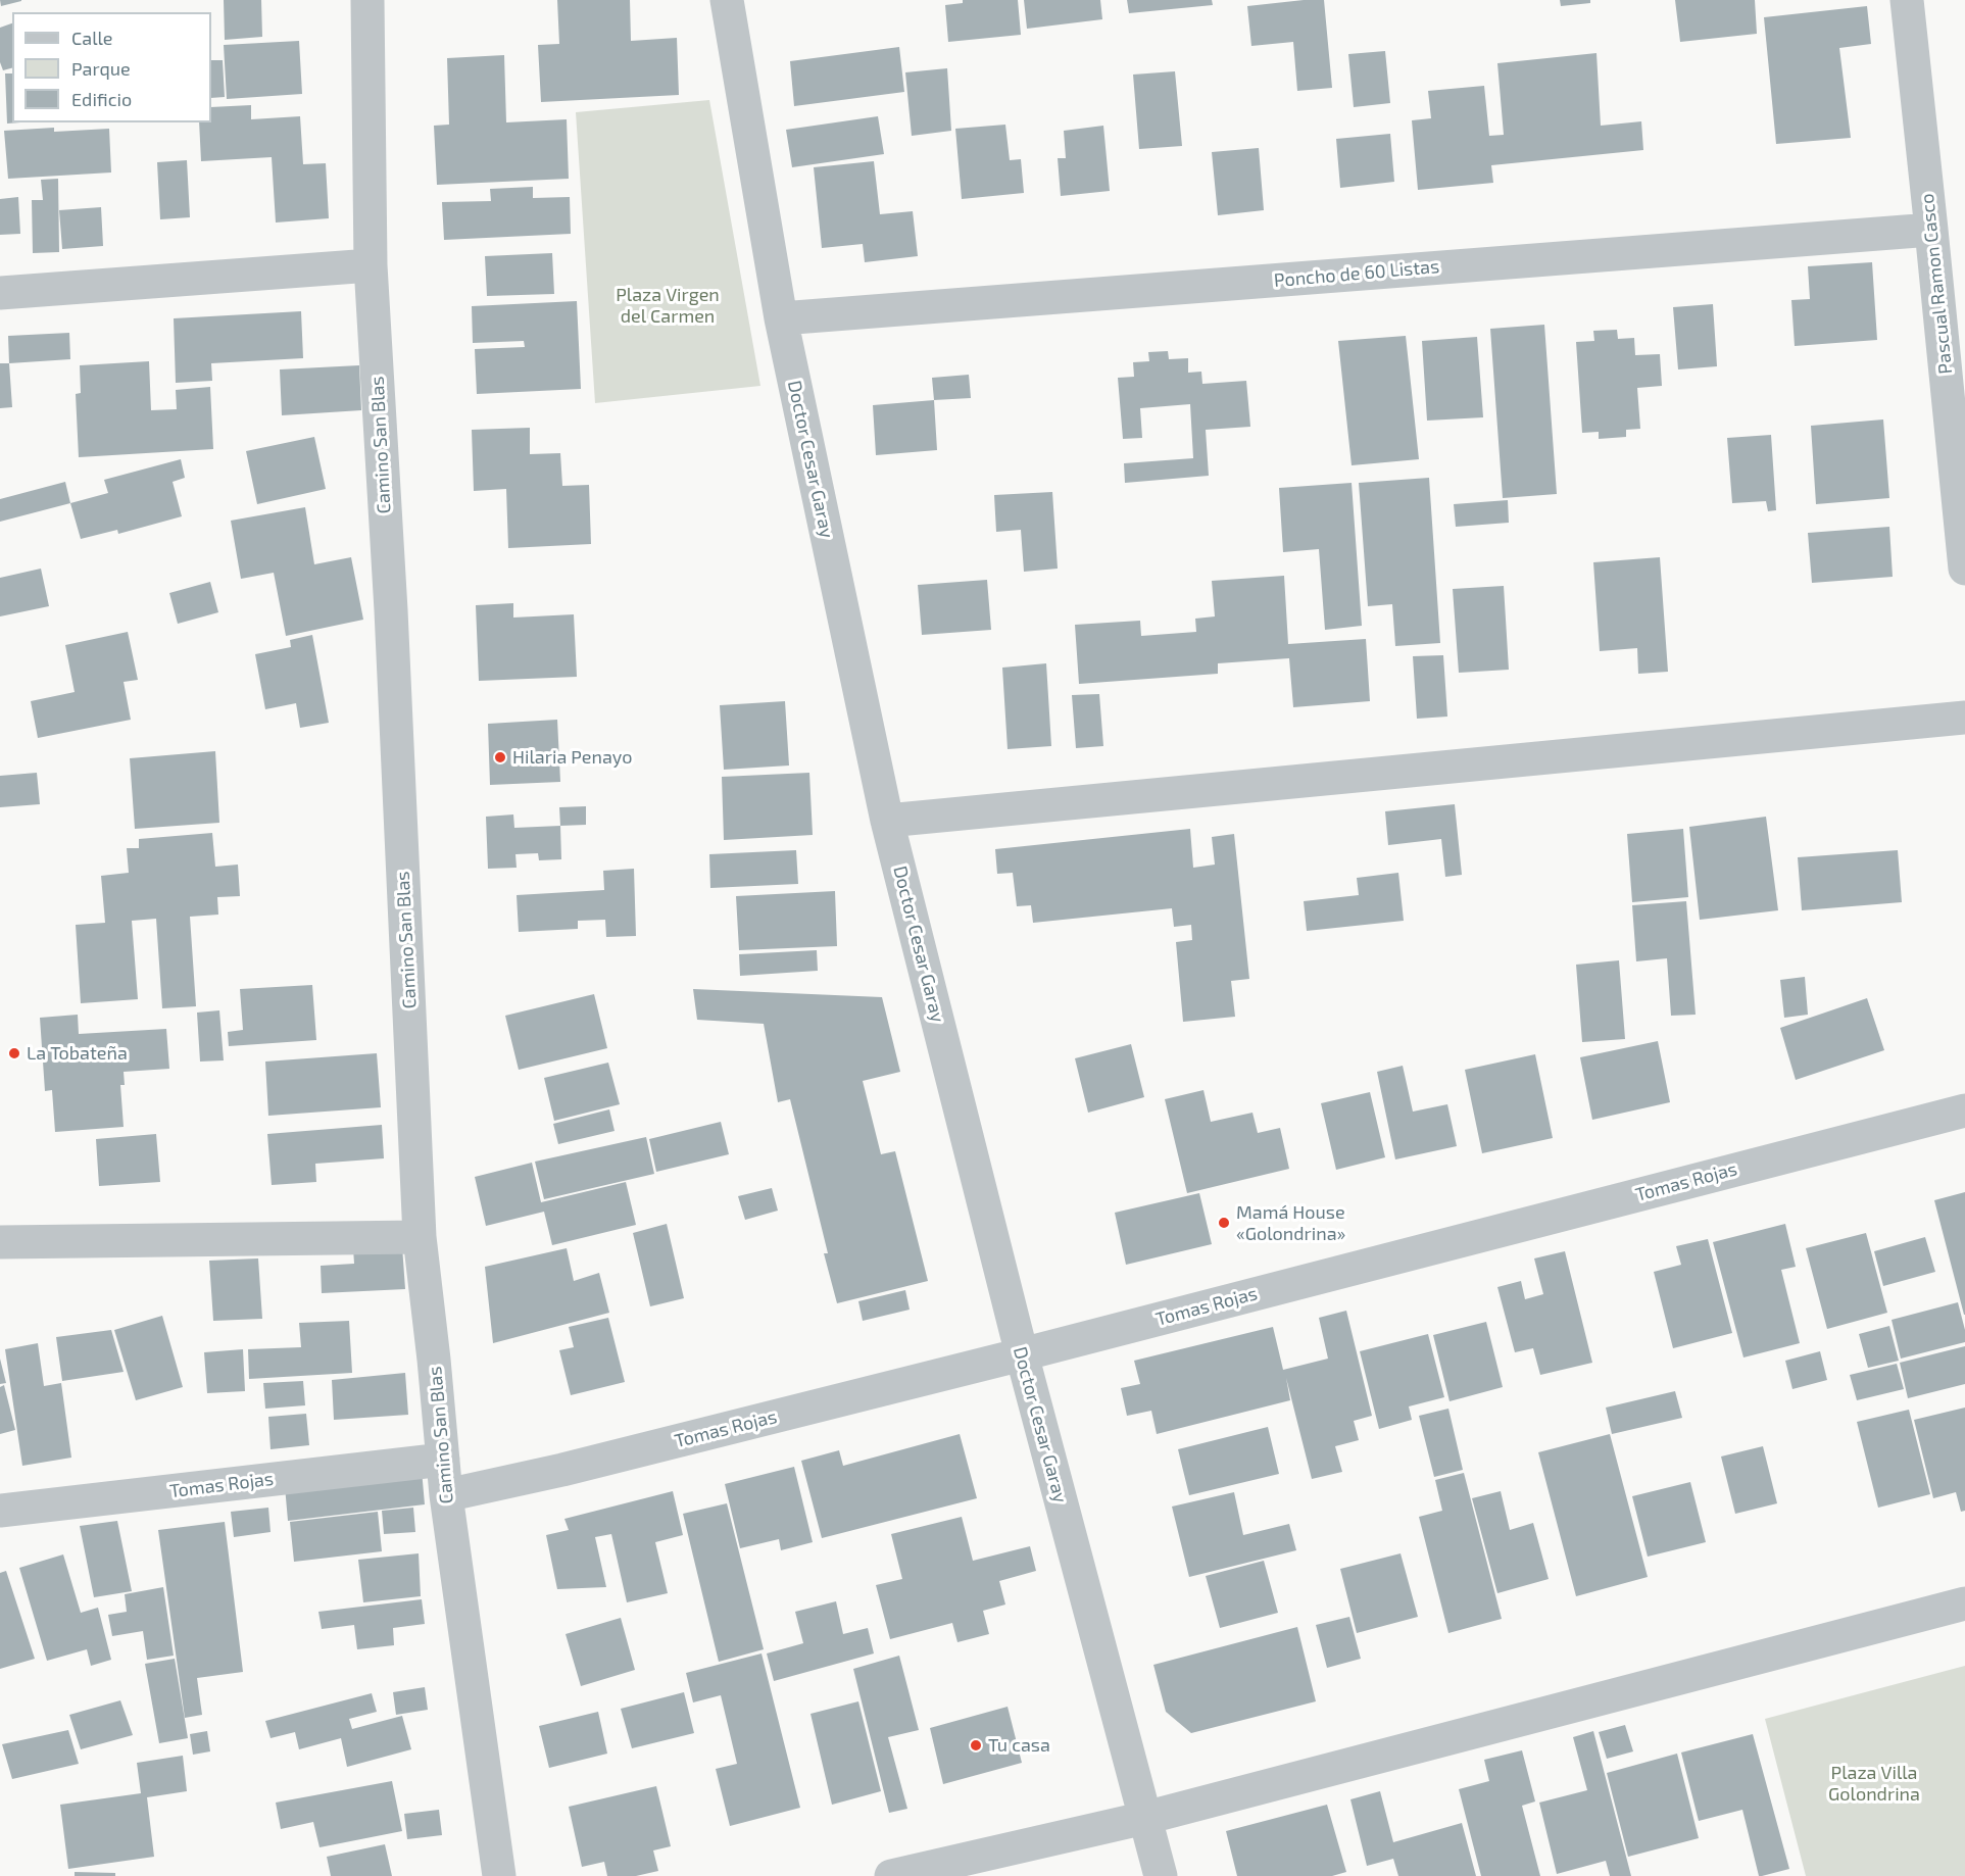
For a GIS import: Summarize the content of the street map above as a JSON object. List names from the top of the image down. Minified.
{"streets":{"street":["Poncho de 60 Listas","Pascual Ramon Casco","Camino San Blas","Doctor Cesar Garay","Tomas Rojas"]},"crossings":[["Poncho de 60 Listas","Pascual Ramon Casco"],["Poncho de 60 Listas","Doctor Cesar Garay"],["Camino San Blas","Tomas Rojas"],["Doctor Cesar Garay","Tomas Rojas"]],"parks":["Plaza Virgen del Carmen","Plaza Villa Golondrina"],"places":["Hilaria Penayo","La Tobateña","Mamá House «Golondrina»","Tu casa"],"legend":["Calle","Parque","Edificio"]}
